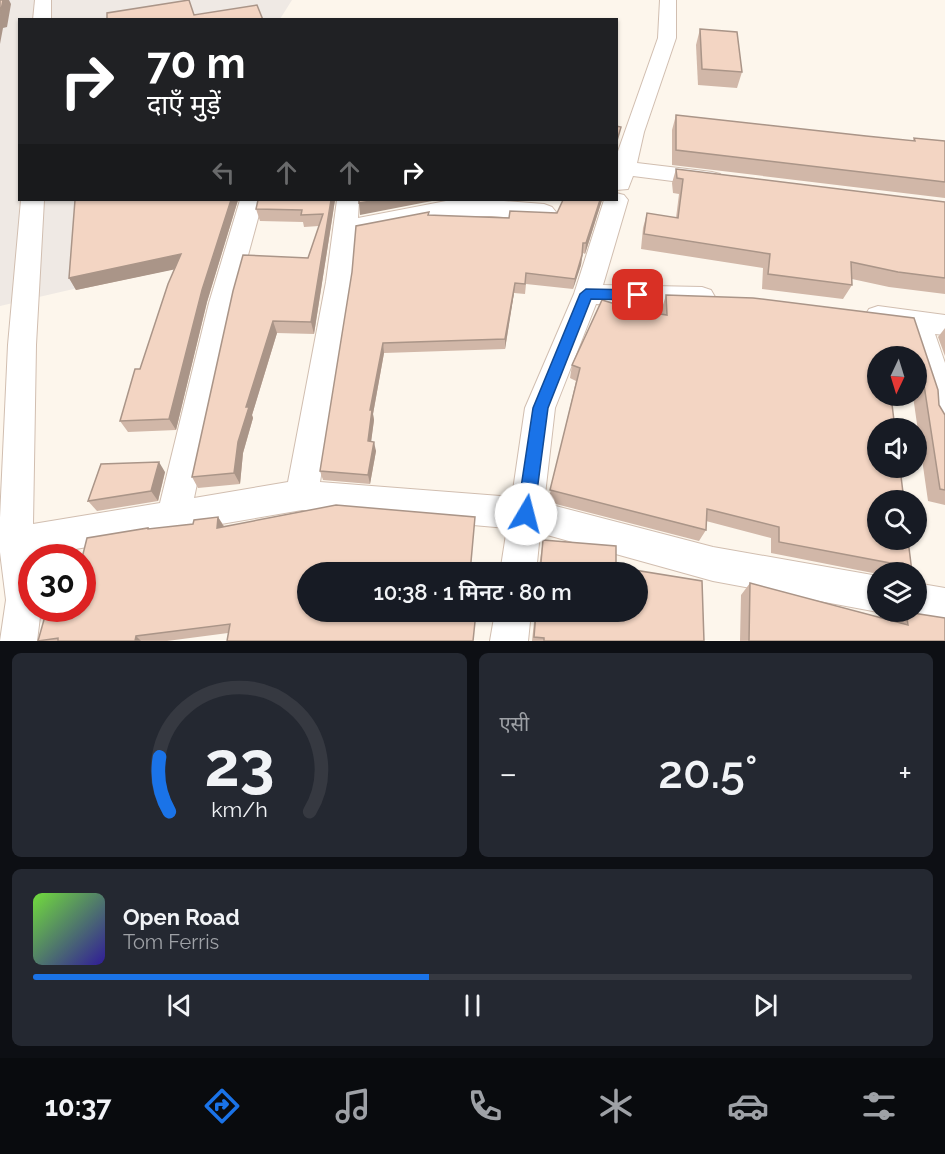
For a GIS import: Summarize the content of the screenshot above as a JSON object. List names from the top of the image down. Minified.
{"north":"bottom","page":{"turn":["70 m","दाएँ मुड़ें"],"limit":"30","trip":"10:38 · 1 मिनट · 80 m","tile":"एसी","heat":["−","20.5°","+"],"song":["Open Road","Tom Ferris"],"tabs":"10:37","gauge":["23","km/h"]}}
